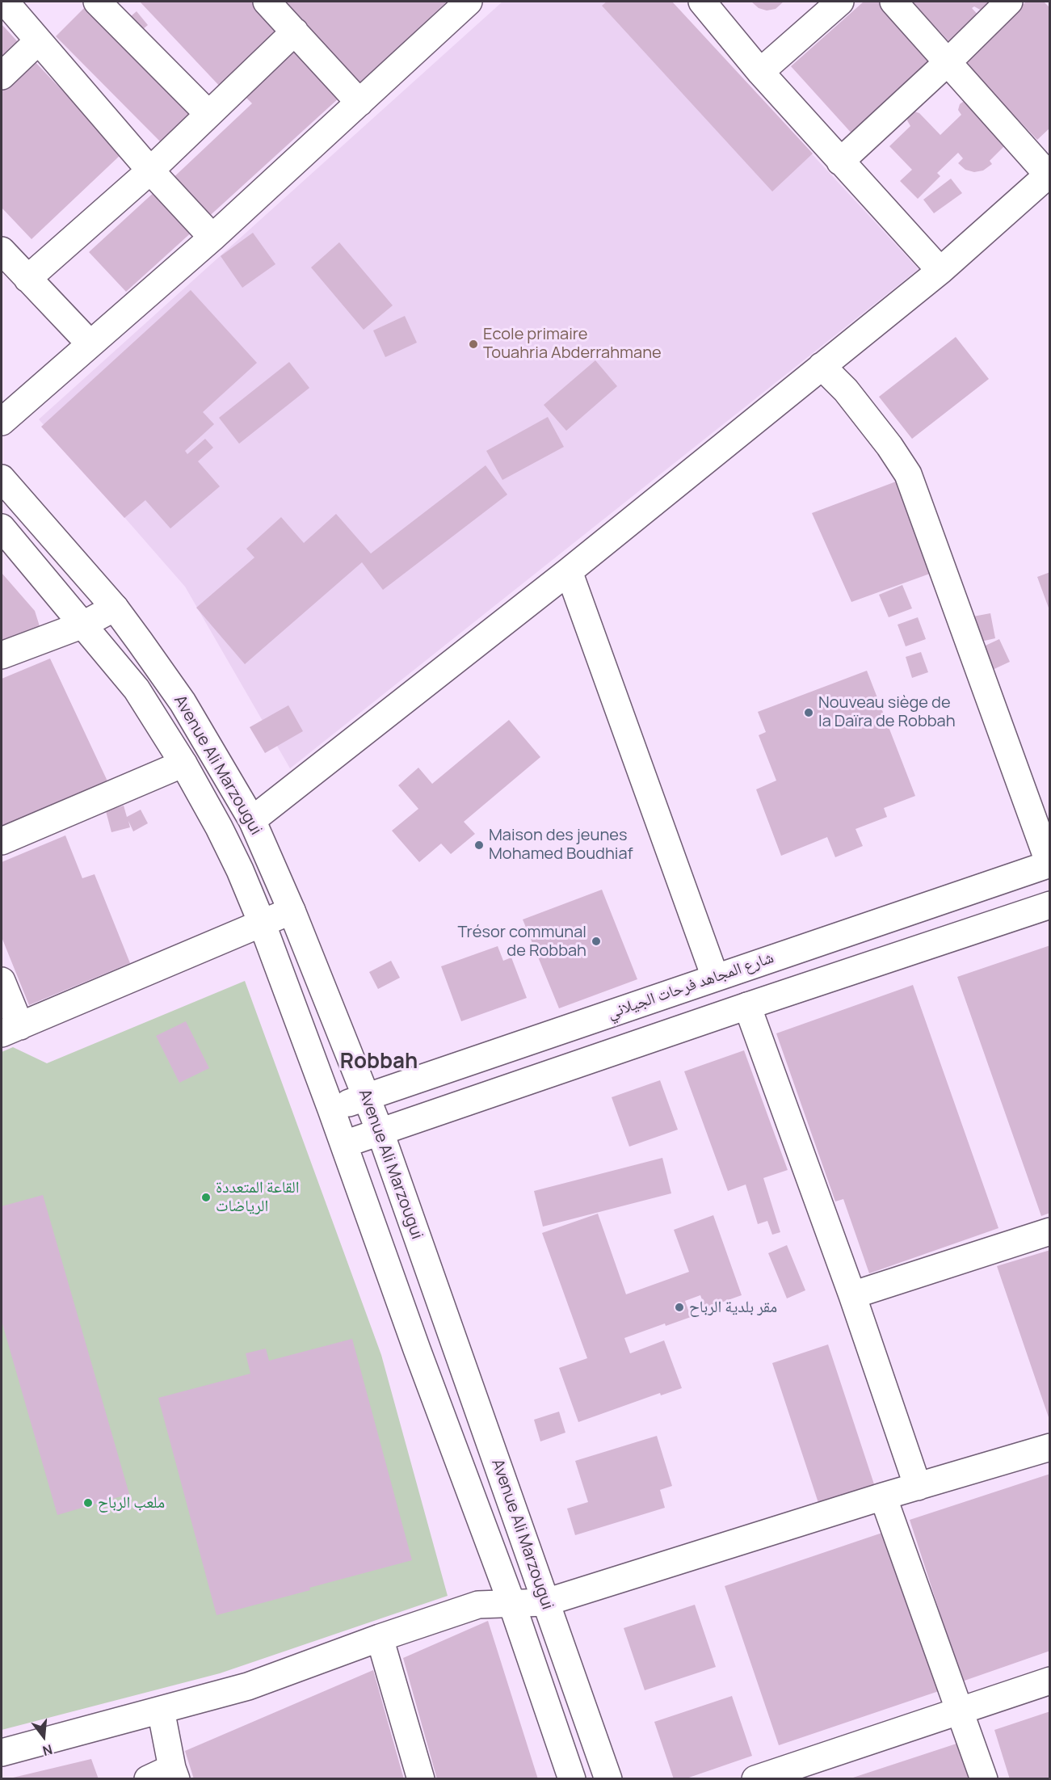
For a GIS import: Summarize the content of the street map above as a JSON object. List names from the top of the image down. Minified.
{"streets":{"street":["Avenue Ali Marzougui","شارع المجاهد فرحات الجيلاني"]},"crossings":[["Avenue Ali Marzougui","شارع المجاهد فرحات الجيلاني"]],"districts":["Robbah"],"places":["Ecole primaire Touahria Abderrahmane","Nouveau siège de la Daïra de Robbah","Maison des jeunes Mohamed Boudhiaf","Trésor communal de Robbah","القاعة المتعددة الرياضات","مقر بلدية الرباح","ملعب الرباح"],"north":"bottom"}
